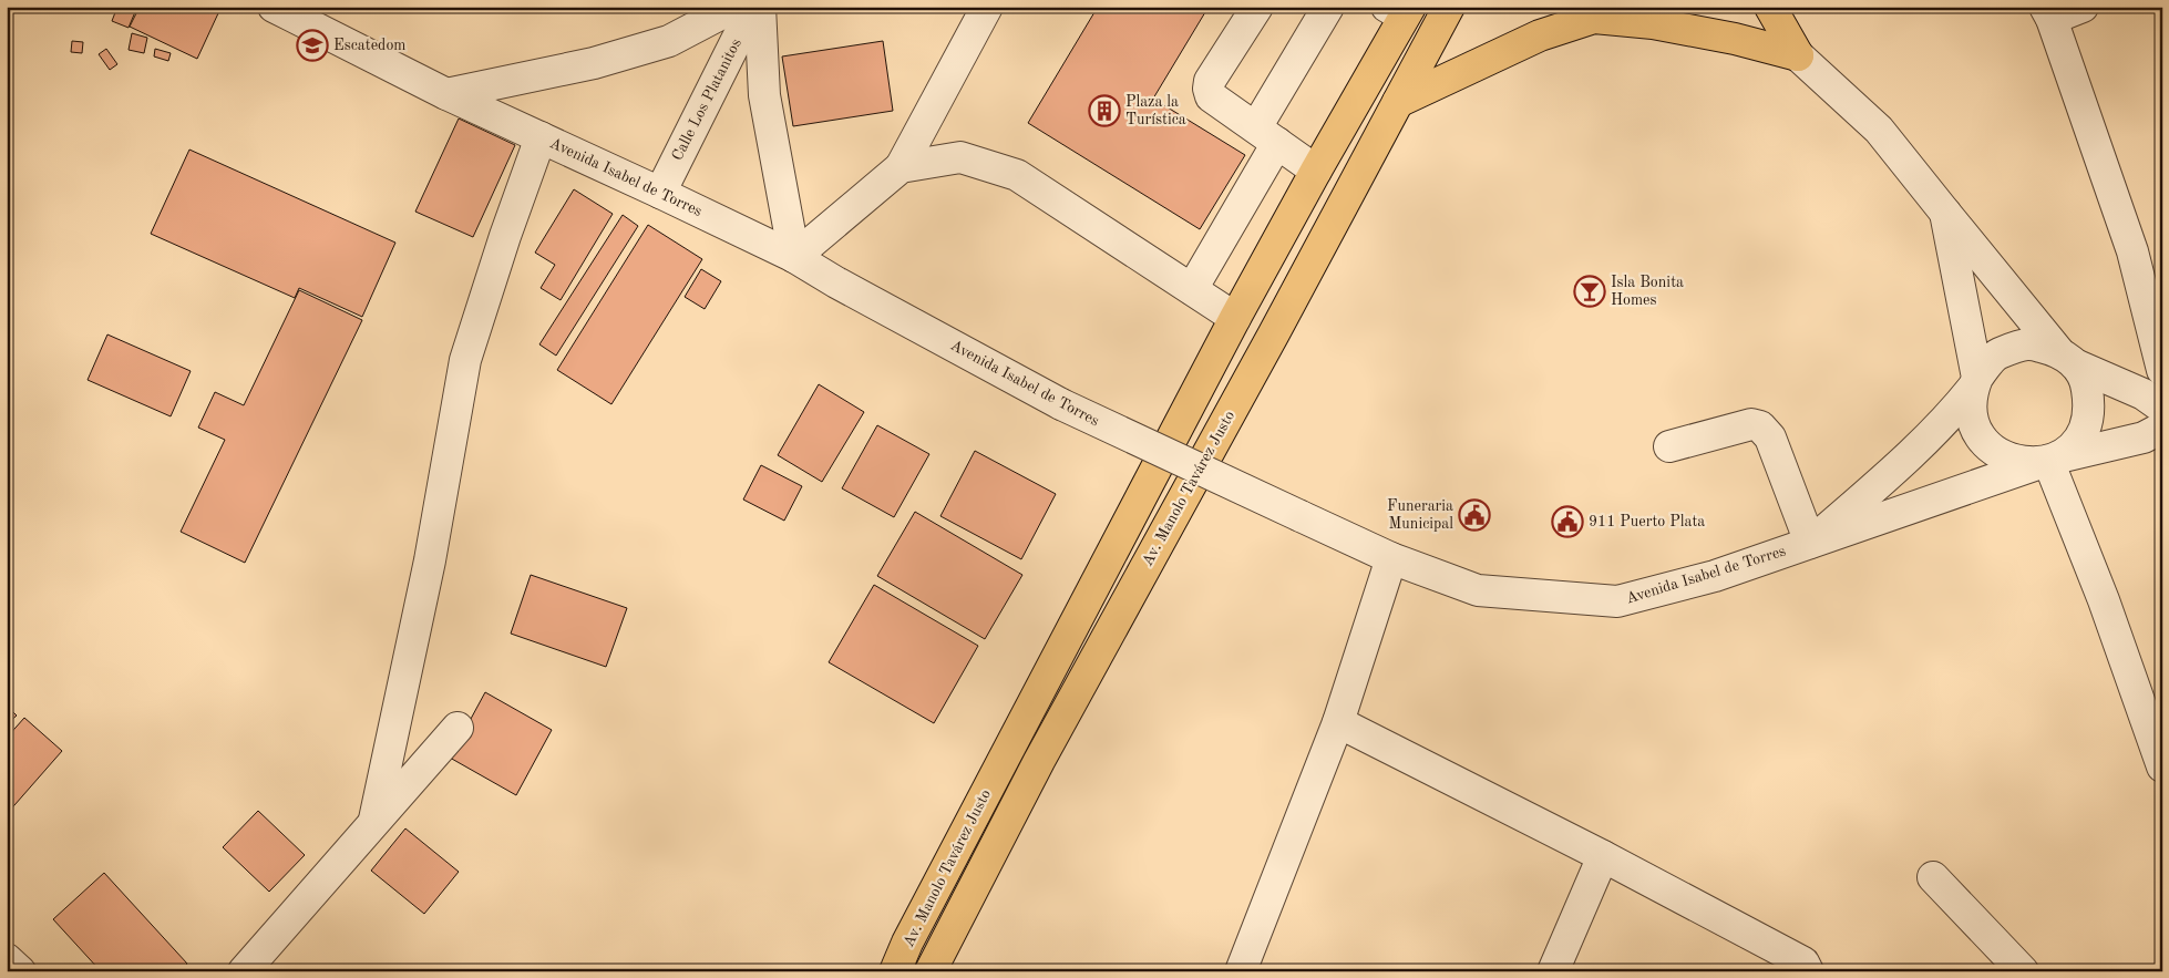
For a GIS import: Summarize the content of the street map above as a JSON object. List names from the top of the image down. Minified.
{"streets":{"main road":["Av. Manolo Tavárez Justo"],"street":["Calle Los Platanitos","Avenida Isabel de Torres"]},"crossings":[["Calle Los Platanitos","Avenida Isabel de Torres"]],"places":{"school or university":["Escatedom"],"building":["Plaza la Turística"],"bar":["Isla Bonita Homes"],"public building":["Funeraria Municipal","911 Puerto Plata"]}}
